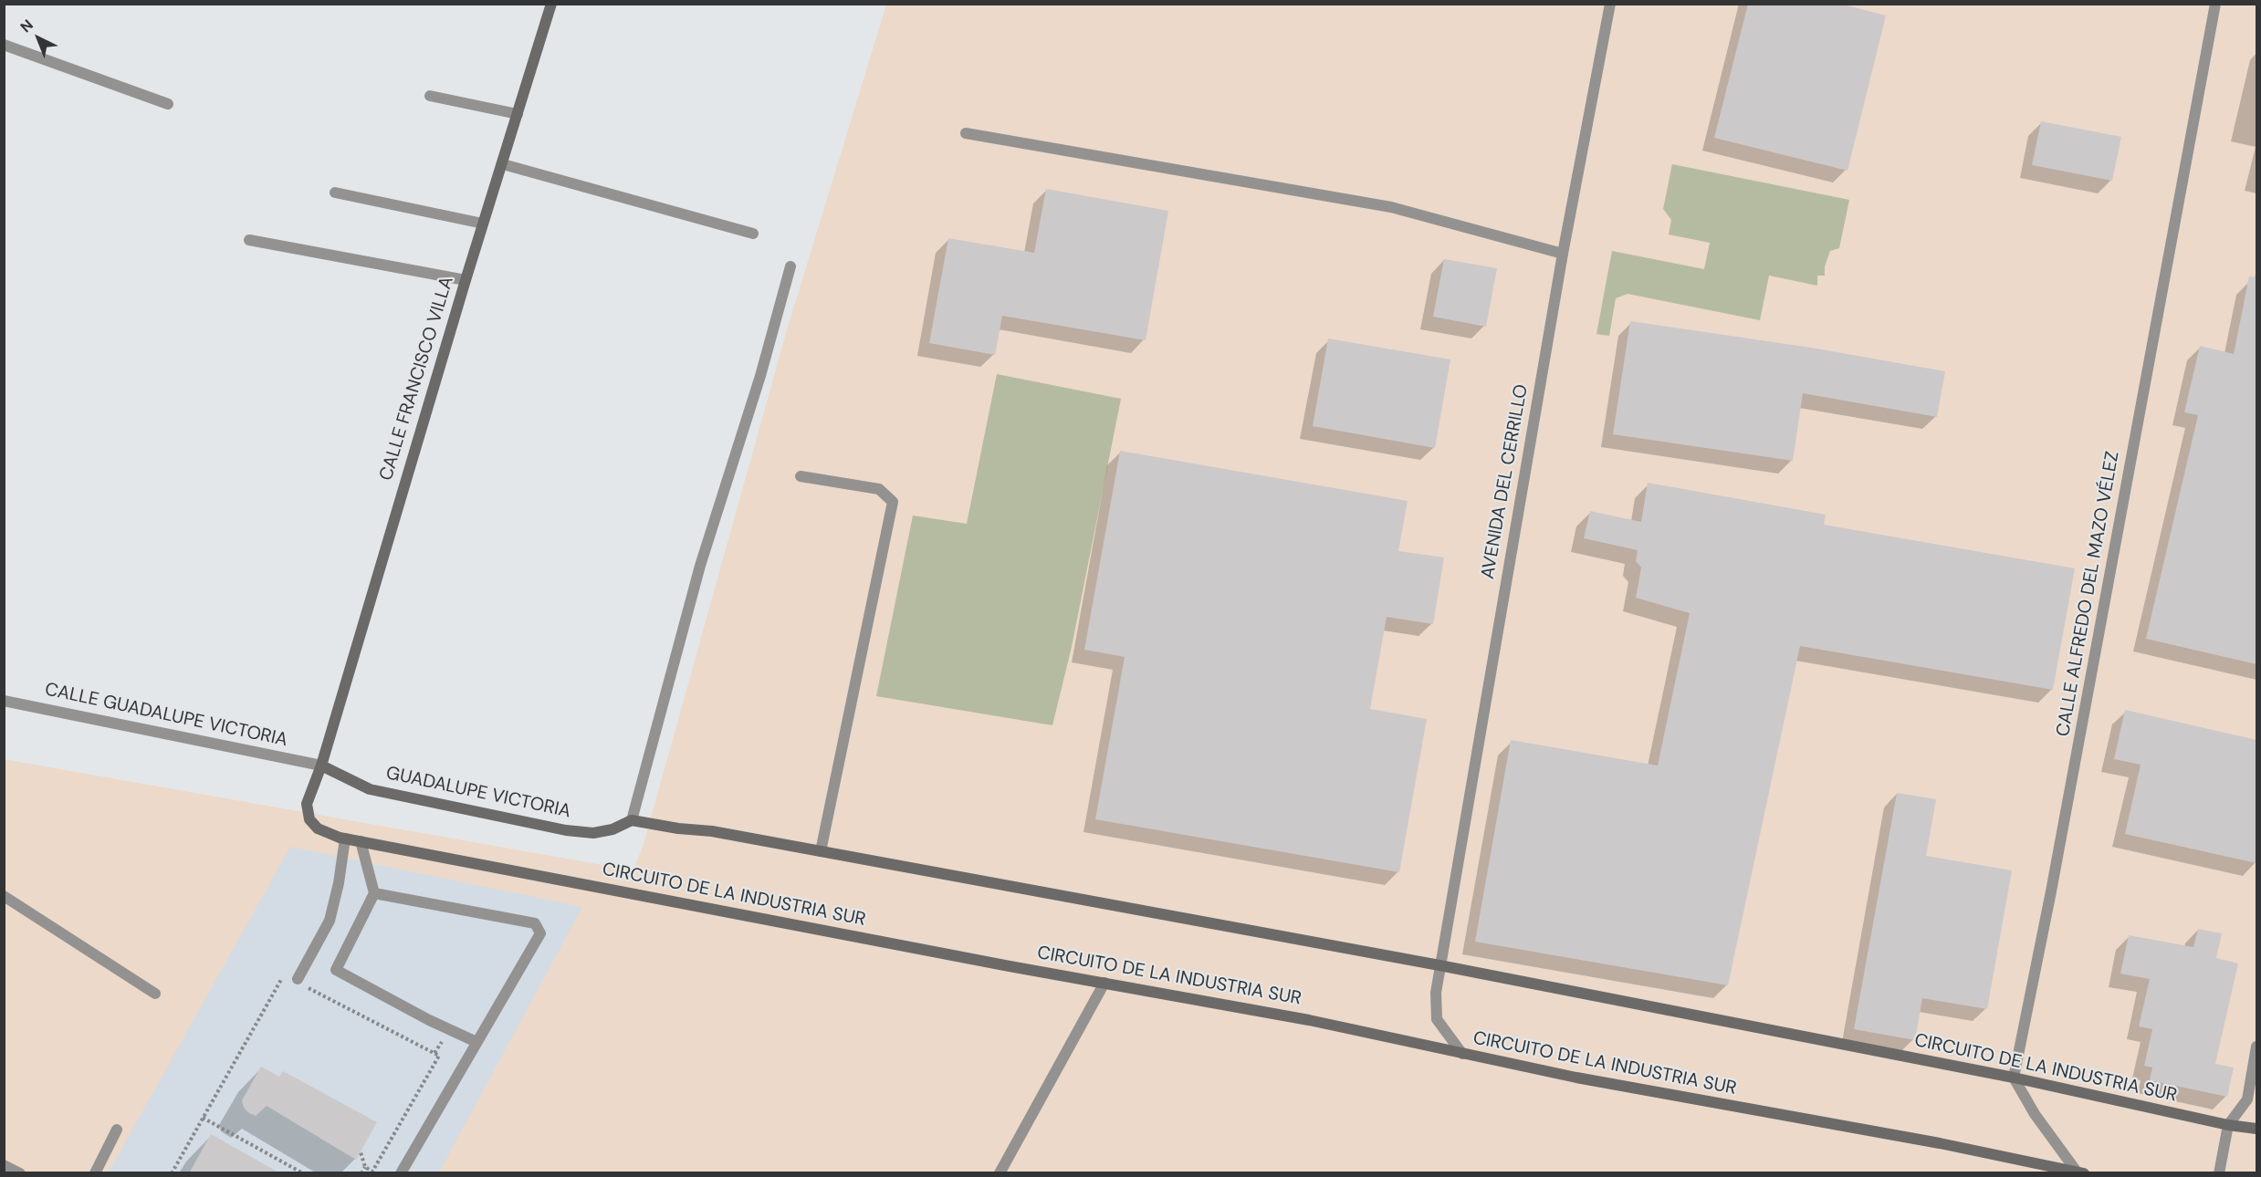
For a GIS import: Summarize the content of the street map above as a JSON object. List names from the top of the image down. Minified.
{"streets":{"main road":["CALLE FRANCISCO VILLA","GUADALUPE VICTORIA","CIRCUITO DE LA INDUSTRIA SUR"],"street":["AVENIDA DEL CERRILLO","CALLE ALFREDO DEL MAZO VÉLEZ","CALLE GUADALUPE VICTORIA"]},"crossings":[["CALLE FRANCISCO VILLA","CALLE GUADALUPE VICTORIA"],["CALLE FRANCISCO VILLA","GUADALUPE VICTORIA"],["CALLE FRANCISCO VILLA","CIRCUITO DE LA INDUSTRIA SUR"],["AVENIDA DEL CERRILLO","CIRCUITO DE LA INDUSTRIA SUR"],["CALLE ALFREDO DEL MAZO VÉLEZ","CIRCUITO DE LA INDUSTRIA SUR"],["CALLE GUADALUPE VICTORIA","GUADALUPE VICTORIA"],["CALLE GUADALUPE VICTORIA","CIRCUITO DE LA INDUSTRIA SUR"],["GUADALUPE VICTORIA","CIRCUITO DE LA INDUSTRIA SUR"]],"north":"top left"}
